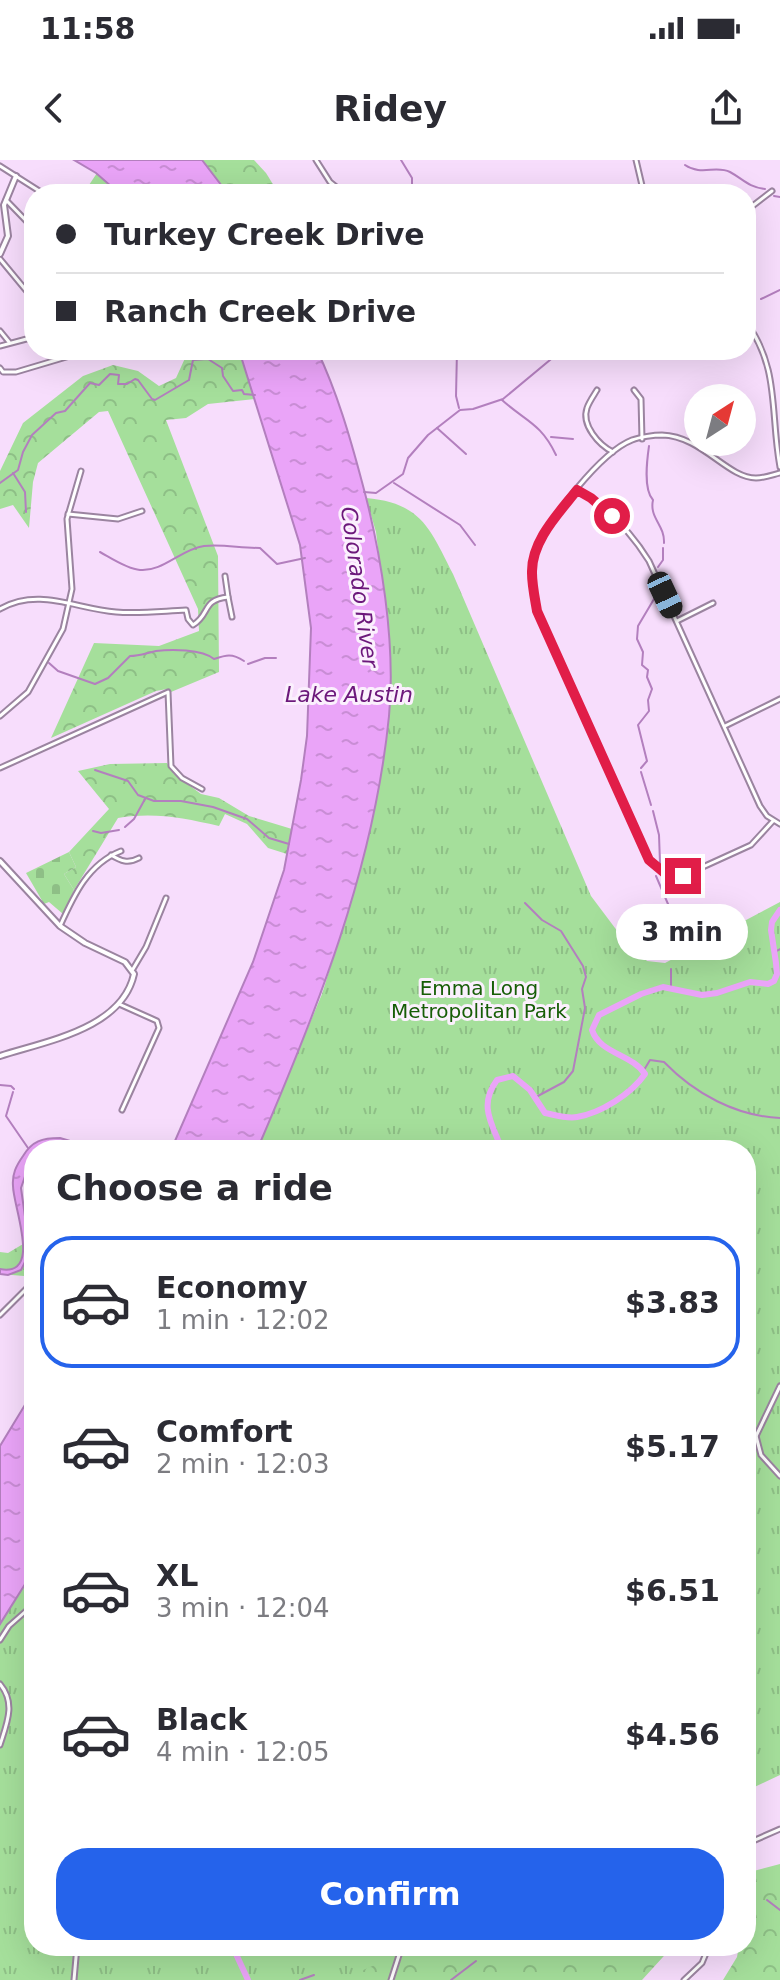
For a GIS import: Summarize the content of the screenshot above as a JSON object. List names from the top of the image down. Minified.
{"water":["Colorado River","Lake Austin"],"parks":["Emma Long Metropolitan Park"],"north":"top right","page":{"status":"11:58","header":"Ridey","banner":["Turkey Creek Drive","Ranch Creek Drive"],"bubble":"3 min","heading":"Choose a ride","list":[{"name":"Economy","note":"1 min · 12:02","value":"$3.83"},{"name":"Comfort","note":"2 min · 12:03","value":"$5.17"},{"name":"XL","note":"3 min · 12:04","value":"$6.51"},{"name":"Black","note":"4 min · 12:05","value":"$4.56"}],"buttons":"Confirm"}}
